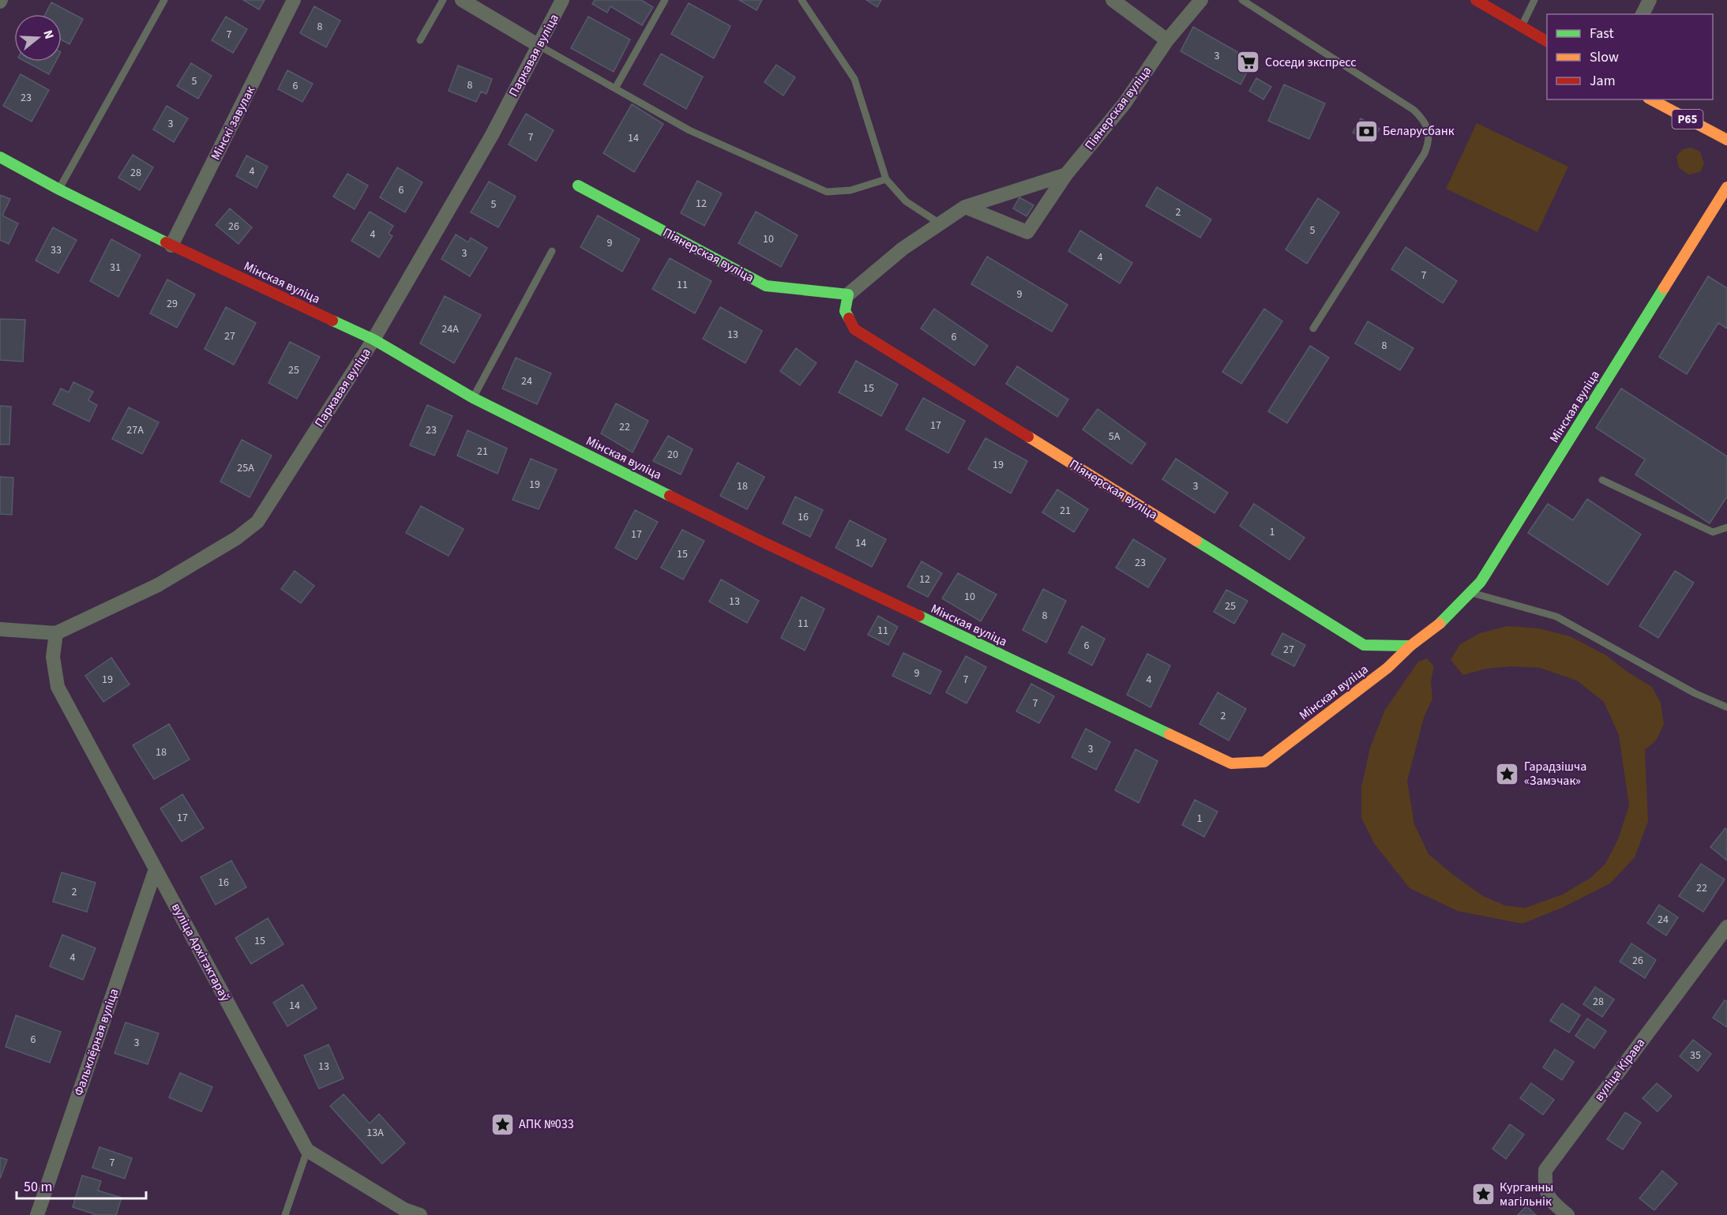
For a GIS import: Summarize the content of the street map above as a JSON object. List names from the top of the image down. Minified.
{"streets":{"street":["Паркавая вуліца","Піянерская вуліца","Р65","Мінскі завулак","Мінская вуліца","вуліца Архітэктараў","Фальклёрная вуліца","вуліца Кірава"]},"crossings":[["Паркавая вуліца","Мінская вуліца"],["Паркавая вуліца","вуліца Архітэктараў"],["Піянерская вуліца","Мінская вуліца"],["Мінскі завулак","Мінская вуліца"],["вуліца Архітэктараў","Фальклёрная вуліца"]],"places":{"supermarket":["Соседи экспресс"],"bank":["Беларусбанк"],"place":["Гарадзішча «Замэчак»","АПК №033","Курганны магільнік"]},"house_numbers":["8","7","3","5","8","6","23","3","7","14","4","28","6","12","5","2","26","5","4","10","9","33","3","4","31","7","11","9","29","24А","13","27","6","8","25","24","15","17","22","27А","23","5А","21","20","19","25А","19","18","3","21","16","1","17","14","15","23","12","10","13","25","8","11","11","6","27","9","19","7","4","7","2","3","18","17","1","16","22","2","24","15","4","26","28","14","6","3","35","13","13А","7"],"legend":["Fast","Slow","Jam"],"scale_bar":"50 m","north":"right"}
